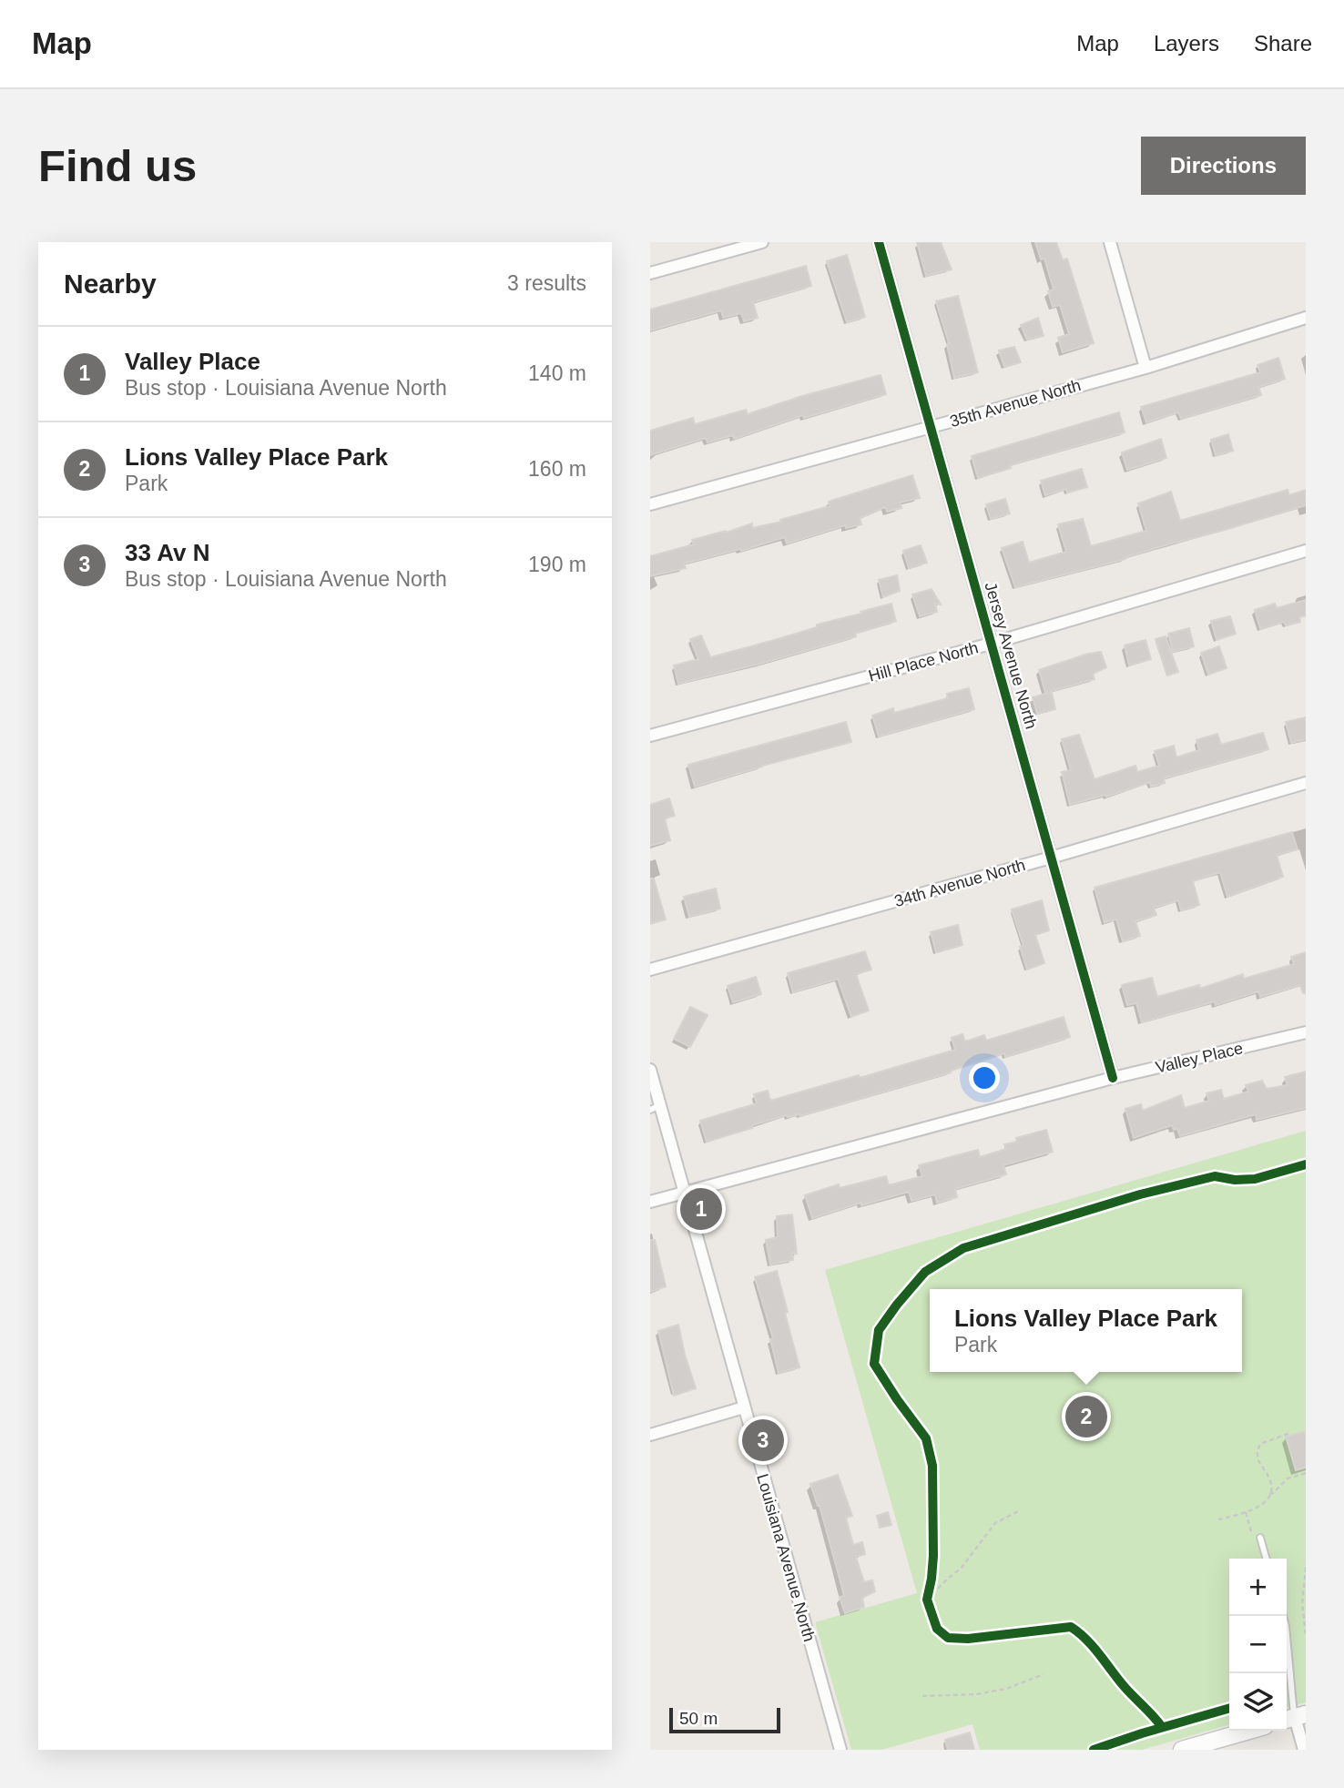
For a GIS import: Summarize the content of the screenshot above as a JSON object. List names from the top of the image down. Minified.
{"streets":{"street":["35th Avenue North","Jersey Avenue North","Hill Place North","34th Avenue North","Valley Place","Louisiana Avenue North"]},"crossings":[["35th Avenue North","Jersey Avenue North"],["Jersey Avenue North","Hill Place North"],["Jersey Avenue North","34th Avenue North"],["Jersey Avenue North","Valley Place"],["Valley Place","Louisiana Avenue North"]],"scale_bar":"50 m","page":{"header":"Map","nav":["Map","Layers","Share"],"buttons":"Directions","title":"Find us","heading":["Nearby","3 results"],"list":[{"mark":"1","name":"Valley Place","note":"Bus stop · Louisiana Avenue North","value":"140 m"},{"mark":"2","name":"Lions Valley Place Park","note":"Park","value":"160 m"},{"mark":"3","name":"33 Av N","note":"Bus stop · Louisiana Avenue North","value":"190 m"}],"pins":["1","2","3"],"popup":["Lions Valley Place Park","Park"],"map_buttons":["+","−"],"scale":"50 m"}}
